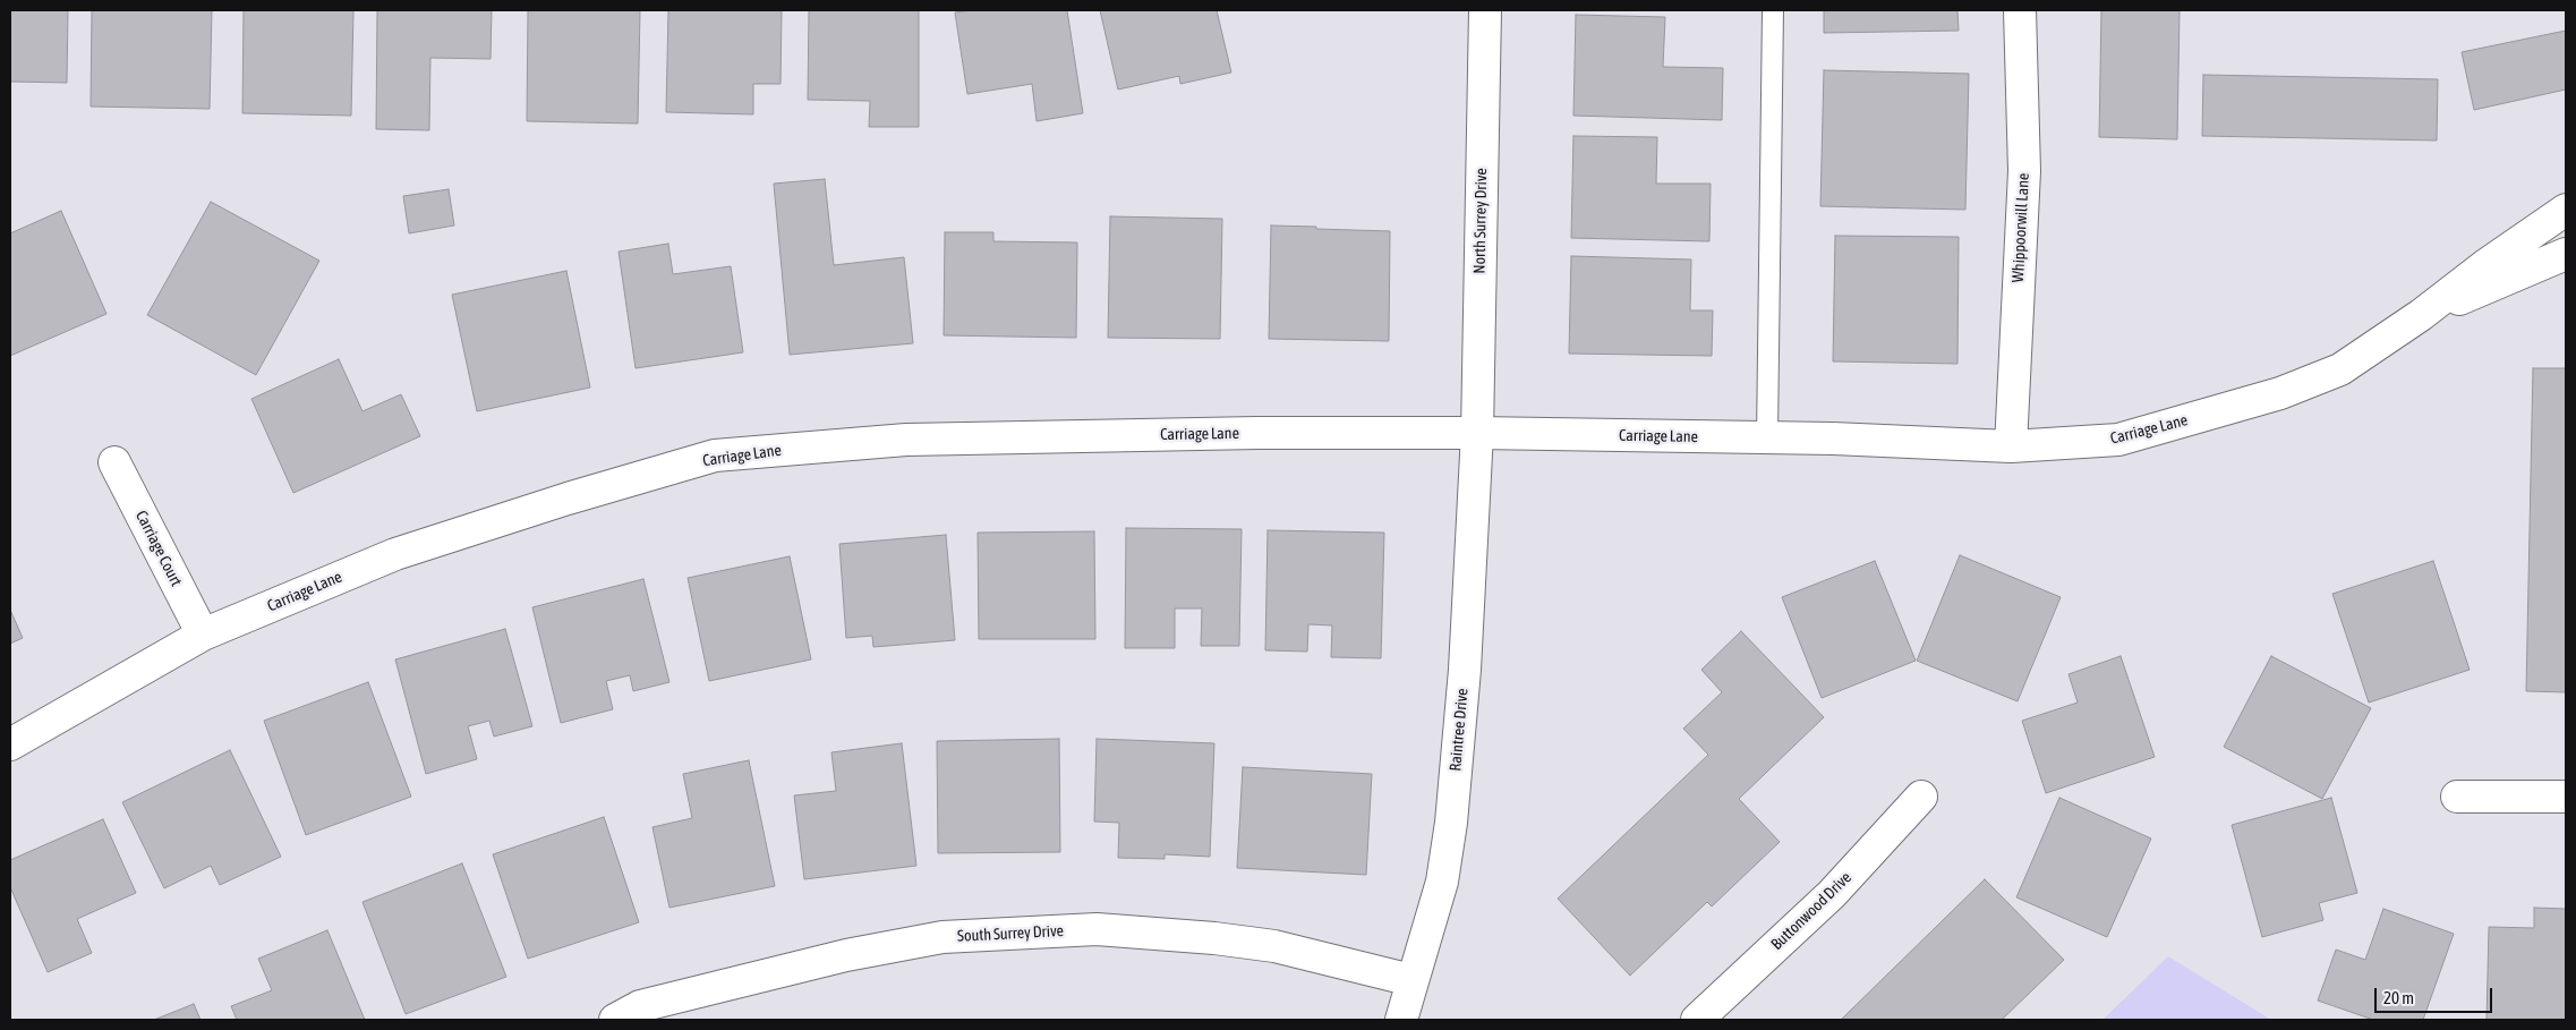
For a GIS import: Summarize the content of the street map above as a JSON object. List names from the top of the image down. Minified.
{"streets":{"street":["North Surrey Drive","Whippoorwill Lane","Carriage Lane","Carriage Court","Raintree Drive","Buttonwood Drive","South Surrey Drive"]},"crossings":[["North Surrey Drive","Carriage Lane"],["North Surrey Drive","Raintree Drive"],["Whippoorwill Lane","Carriage Lane"],["Carriage Lane","Carriage Court"],["Carriage Lane","Raintree Drive"],["Raintree Drive","South Surrey Drive"]],"scale_bar":"20 m"}
